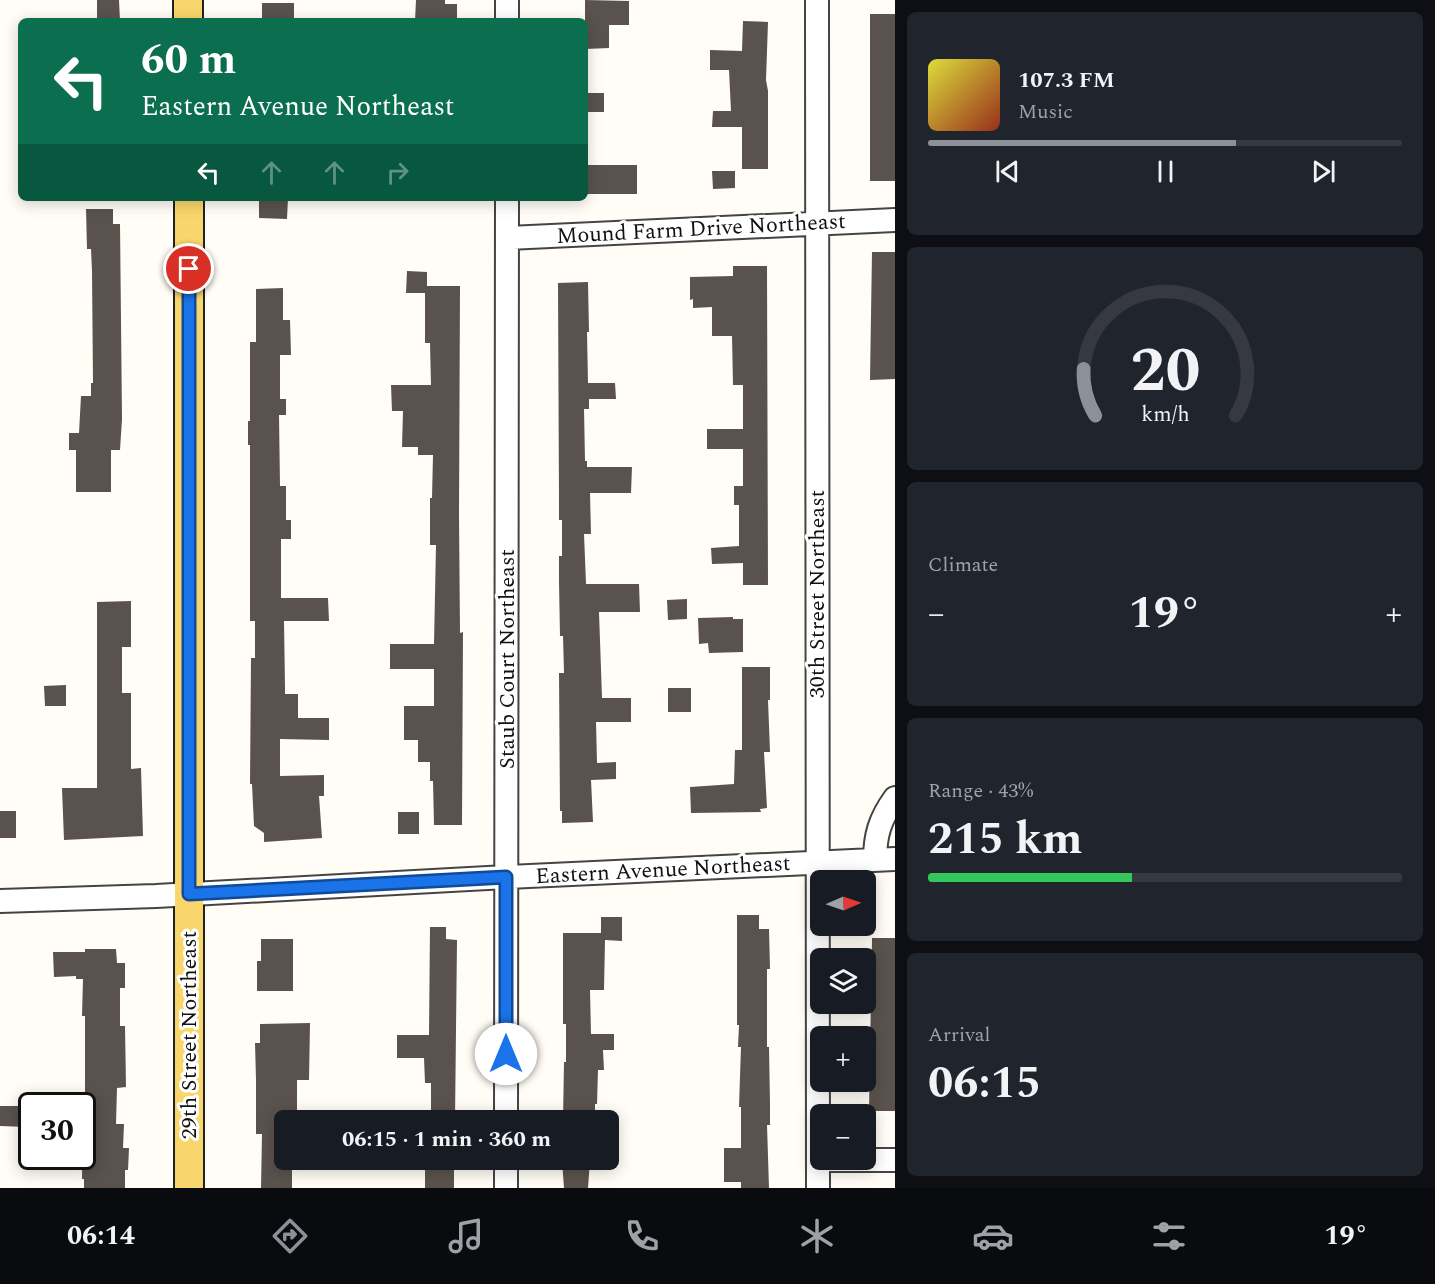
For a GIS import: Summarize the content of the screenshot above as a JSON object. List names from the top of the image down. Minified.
{"streets":{"main road":["29th Street Northeast"],"street":["Mound Farm Drive Northeast","30th Street Northeast","Staub Court Northeast","Eastern Avenue Northeast"]},"crossings":[["Mound Farm Drive Northeast","30th Street Northeast"],["Mound Farm Drive Northeast","Staub Court Northeast"],["30th Street Northeast","Eastern Avenue Northeast"],["Staub Court Northeast","Eastern Avenue Northeast"],["Eastern Avenue Northeast","29th Street Northeast"]],"north":"right","page":{"turn":["60 m","Eastern Avenue Northeast"],"song":["107.3 FM","Music"],"tile":["Climate",["Range · 43%","215 km"],["Arrival","06:15"]],"heat":["−","19°","+"],"map_buttons":["+","−"],"limit":"30","trip":"06:15 · 1 min · 360 m","tabs":["06:14","19°"],"gauge":["20","km/h"]}}
